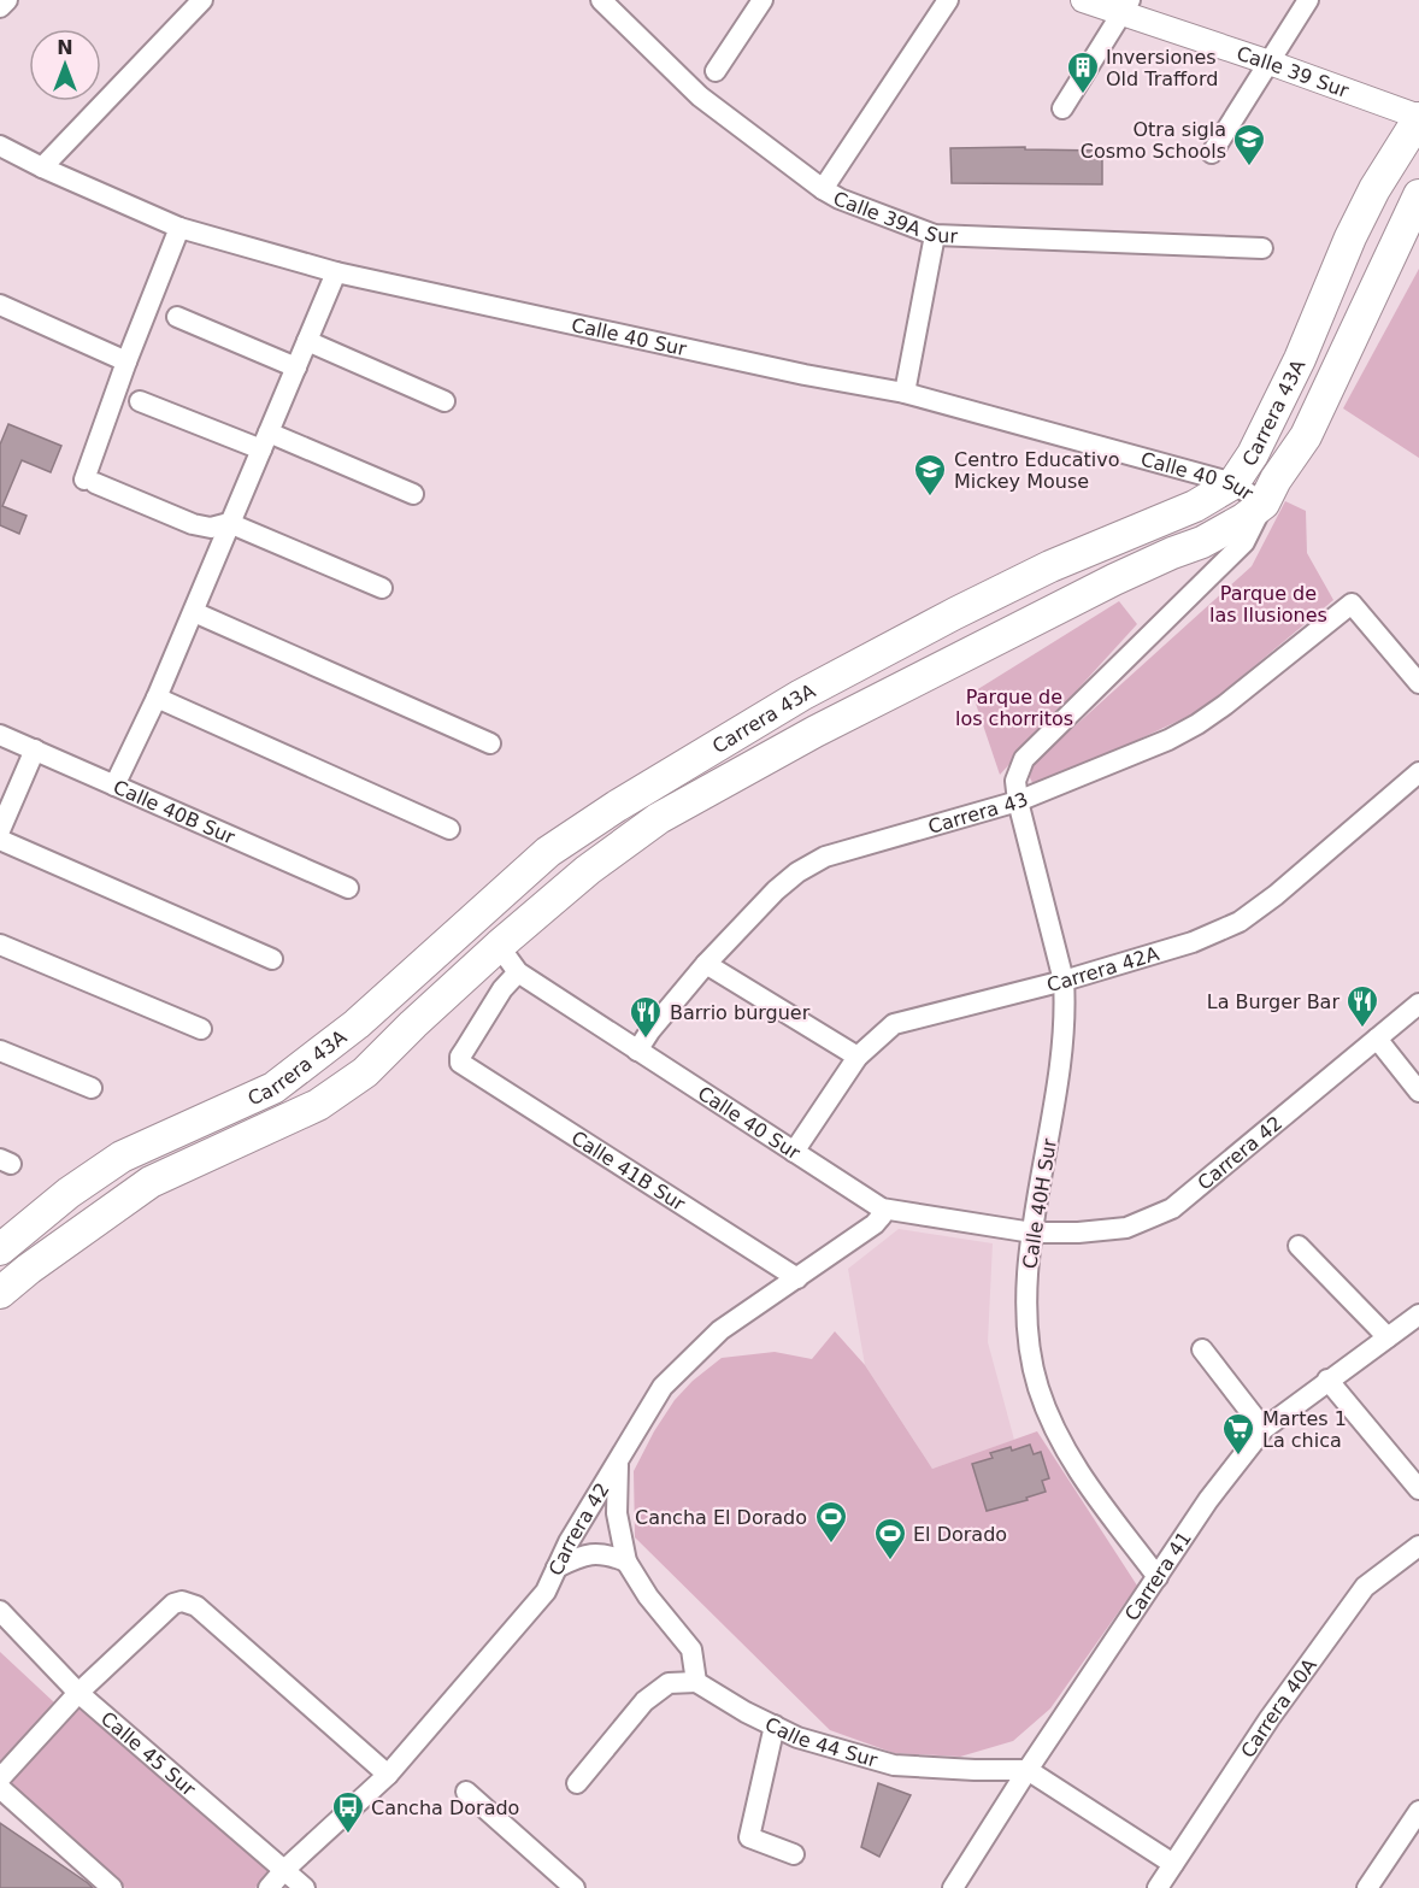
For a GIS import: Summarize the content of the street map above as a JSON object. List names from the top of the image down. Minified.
{"streets":{"main road":["Carrera 43A"],"street":["Calle 39 Sur","Calle 39A Sur","Calle 40 Sur","Carrera 43","Calle 40B Sur","Carrera 42A","Carrera 42","Calle 41B Sur","Calle 40H Sur","Carrera 41","Carrera 40A","Calle 44 Sur","Calle 45 Sur"]},"crossings":[["Calle 39 Sur","Carrera 43A"],["Calle 40 Sur","Carrera 43A"],["Calle 40 Sur","Carrera 43"],["Calle 40 Sur","Carrera 42A"],["Calle 40 Sur","Carrera 42"],["Calle 40 Sur","Calle 41B Sur"],["Calle 40 Sur","Calle 40H Sur"],["Carrera 43A","Carrera 43"],["Carrera 43A","Calle 40H Sur"],["Carrera 43","Calle 40H Sur"],["Carrera 42A","Calle 40H Sur"],["Carrera 42","Calle 41B Sur"],["Carrera 42","Calle 40H Sur"],["Carrera 42","Calle 45 Sur"],["Calle 40H Sur","Carrera 41"],["Carrera 41","Calle 44 Sur"]],"parks":["Parque de las Ilusiones","Parque de los chorritos"],"places":{"building":["Inversiones Old Trafford"],"school or university":["Otra sigla Cosmo Schools","Centro Educativo Mickey Mouse"],"restaurant":["La Burger Bar","Barrio burguer"],"supermarket":["Martes 1 La chica"],"sports":["Cancha El Dorado","El Dorado"],"bus stop":["Cancha Dorado"]},"north":"top"}
